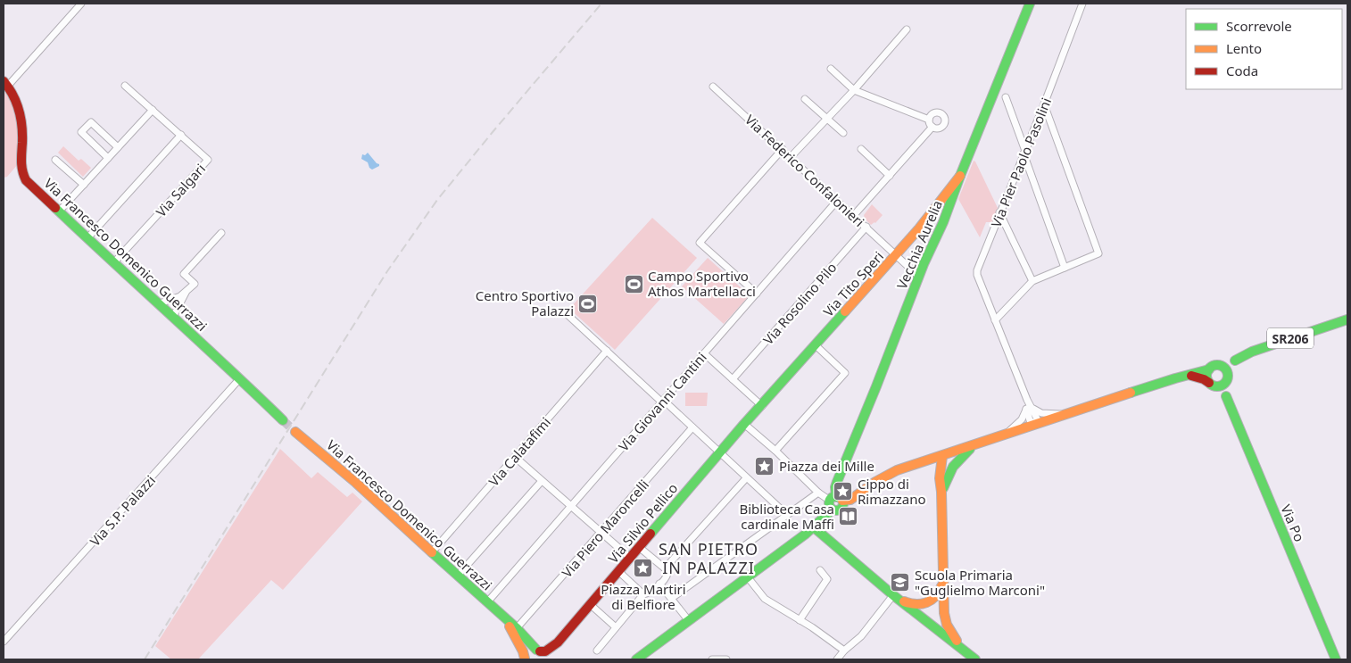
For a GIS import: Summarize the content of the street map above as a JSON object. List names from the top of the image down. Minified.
{"streets":{"main road":["Vecchia Aurelia","Via Francesco Domenico Guerrazzi","Via Tito Speri","SR206","Via Silvio Pellico","Via Po"],"street":["Via Pier Paolo Pasolini","Via Federico Confalonieri","Via Salgari","Via Rosolino Pilo","Via Giovanni Cantini","Via Calatafimi","Via S.P. Palazzi","Via Piero Maroncelli"]},"crossings":[["Via Federico Confalonieri","Vecchia Aurelia"],["Via Federico Confalonieri","Via Tito Speri"],["Via Federico Confalonieri","Via Rosolino Pilo"],["Via Federico Confalonieri","Via Giovanni Cantini"],["Via Salgari","Via Francesco Domenico Guerrazzi"],["Vecchia Aurelia","Via Tito Speri"],["Via Francesco Domenico Guerrazzi","Via Giovanni Cantini"],["Via Francesco Domenico Guerrazzi","Via Calatafimi"],["Via Francesco Domenico Guerrazzi","Via S.P. Palazzi"],["Via Francesco Domenico Guerrazzi","Via Silvio Pellico"],["Via Francesco Domenico Guerrazzi","Via Piero Maroncelli"],["Via Tito Speri","Via Silvio Pellico"],["SR206","Via Po"]],"districts":["SAN PIETRO IN PALAZZI"],"places":{"sports":["Campo Sportivo Athos Martellacci","Centro Sportivo Palazzi"],"place":["Piazza dei Mille","Cippo di Rimazzano","Piazza Martiri di Belfiore"],"library":["Biblioteca Casa cardinale Maffi"],"school or university":["Scuola Primaria \"Guglielmo Marconi\""]},"legend":["Scorrevole","Lento","Coda"]}
